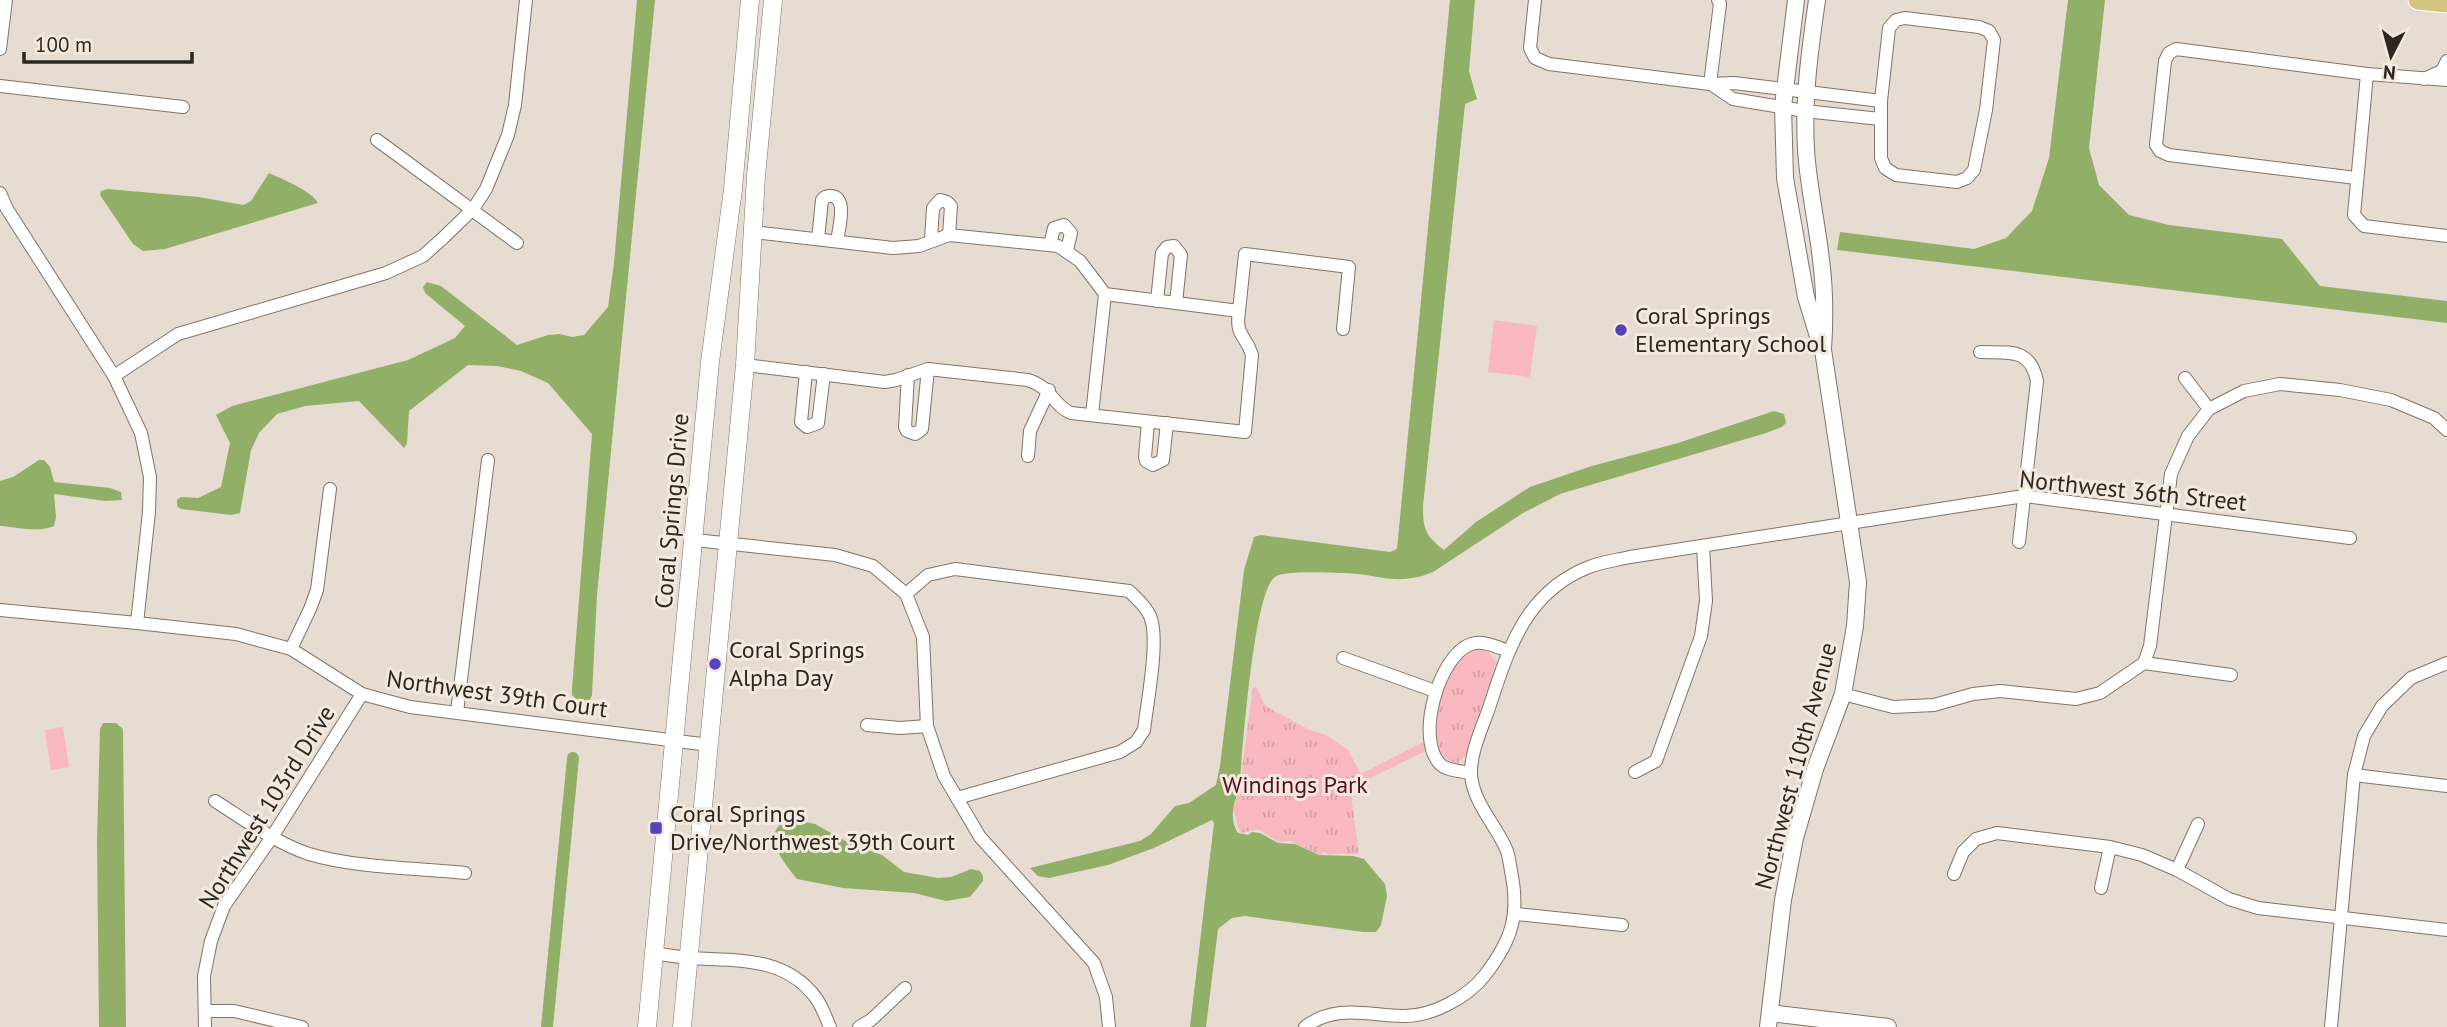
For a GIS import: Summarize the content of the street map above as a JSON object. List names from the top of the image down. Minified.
{"streets":{"main road":["Coral Springs Drive"],"street":["Northwest 36th Street","Northwest 39th Court","Northwest 110th Avenue","Northwest 103rd Drive"]},"crossings":[["Northwest 36th Street","Northwest 110th Avenue"],["Coral Springs Drive","Northwest 39th Court"],["Northwest 39th Court","Northwest 103rd Drive"]],"parks":["Windings Park"],"places":{"other":["Coral Springs Elementary School","Coral Springs Alpha Day"],"transit":["Coral Springs Drive/Northwest 39th Court"]},"scale_bar":"100 m","north":"bottom"}
